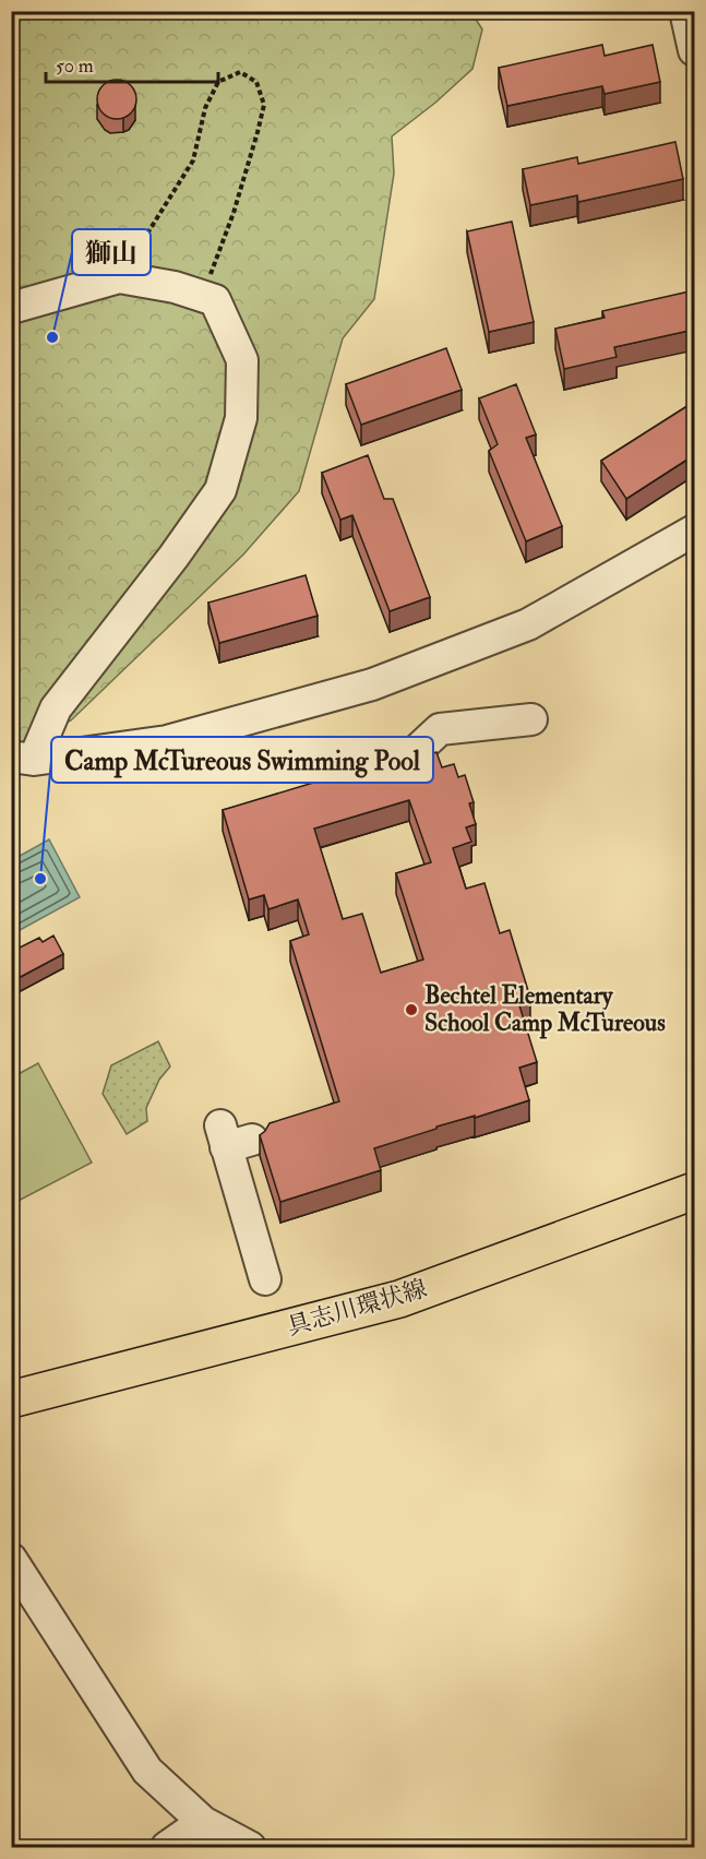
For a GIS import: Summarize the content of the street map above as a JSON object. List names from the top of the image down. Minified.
{"streets":{"main road":["具志川環状線"]},"places":["獅山","Camp McTureous Swimming Pool","Bechtel Elementary School Camp McTureous"],"scale_bar":"50 m"}
